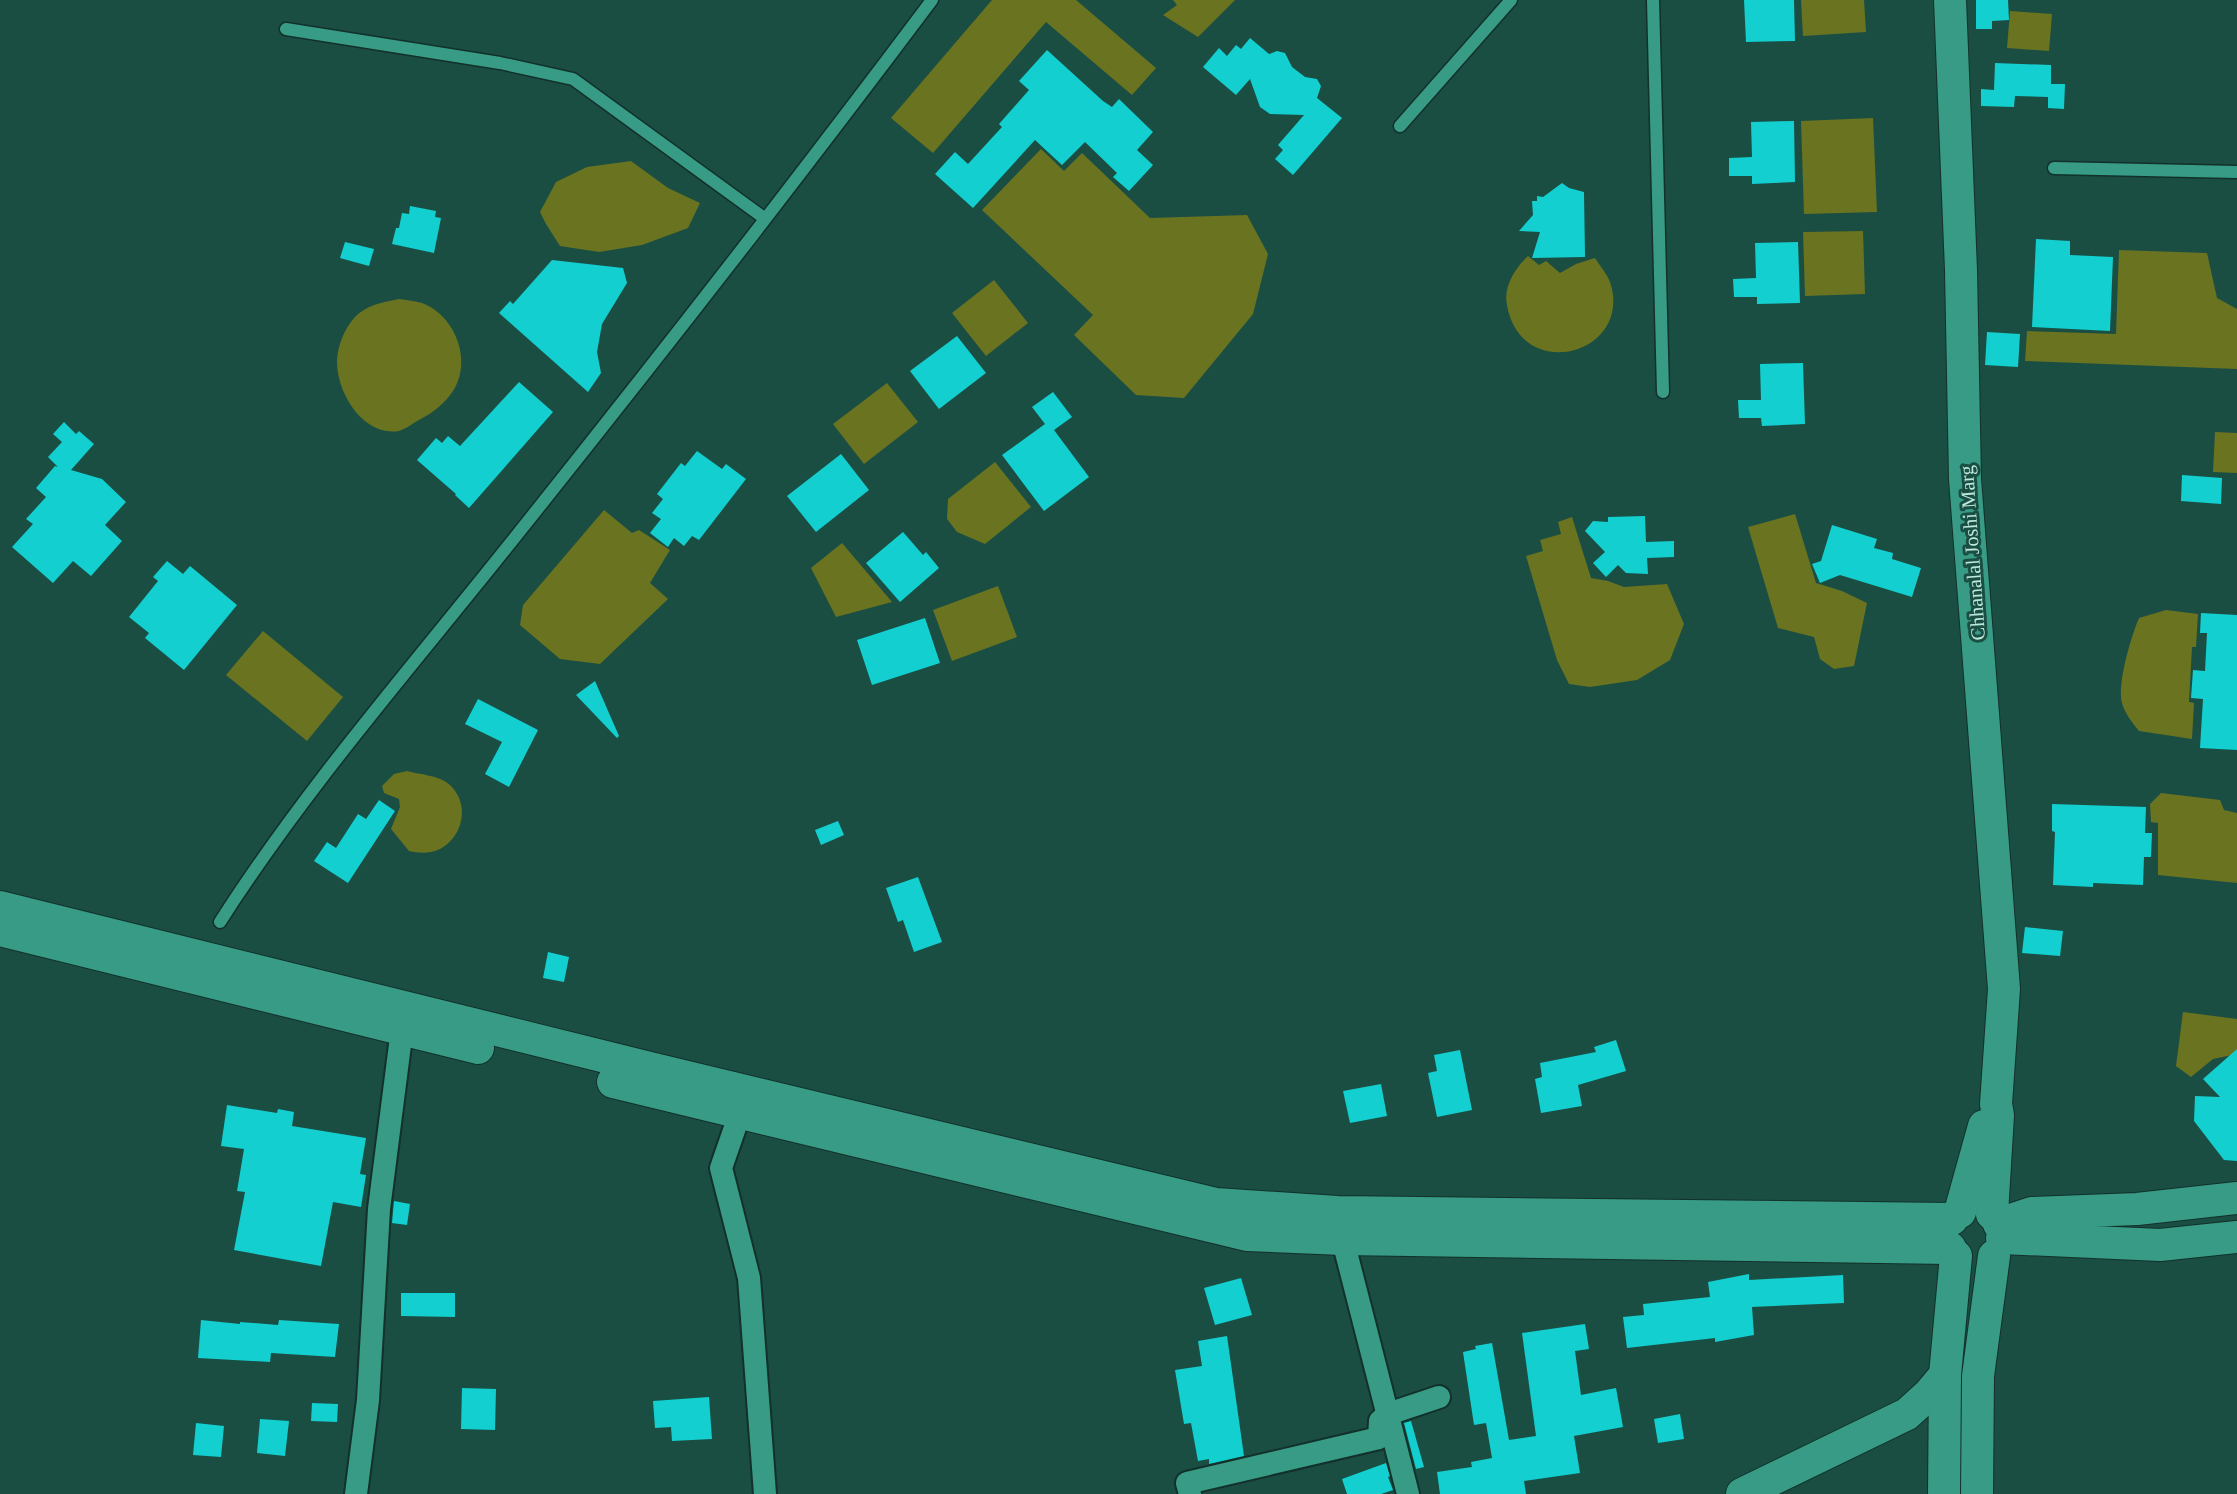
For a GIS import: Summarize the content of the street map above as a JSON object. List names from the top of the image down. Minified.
{"streets":{"street":["Chhanalal Joshi Marg"]}}
